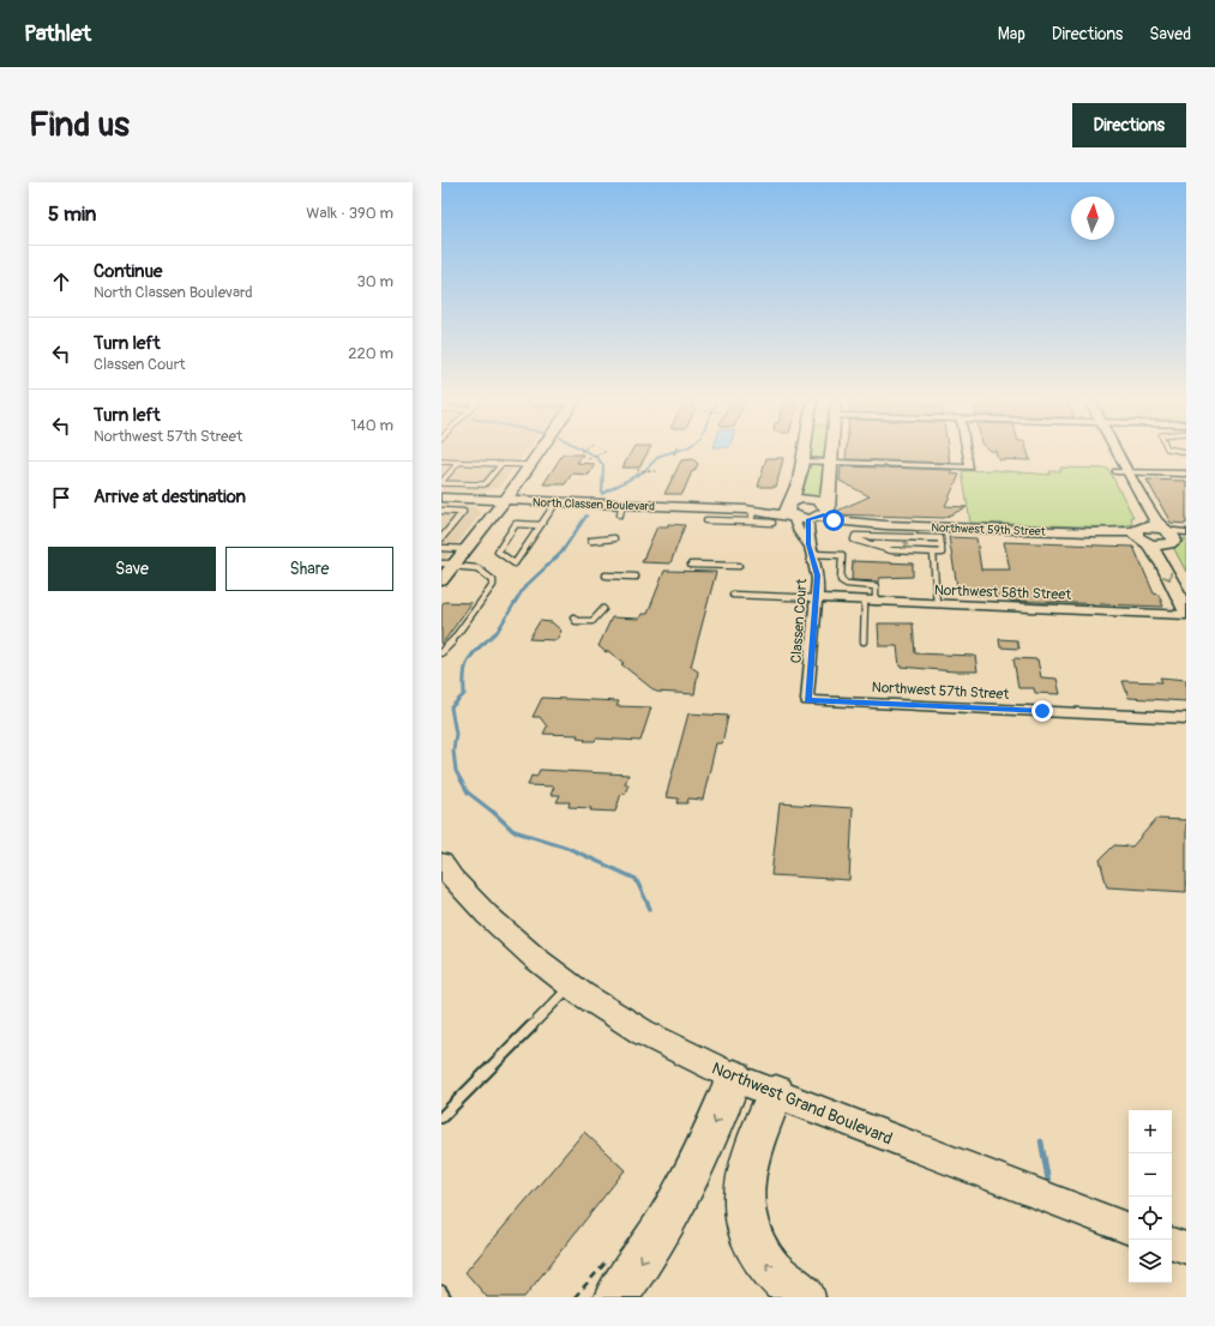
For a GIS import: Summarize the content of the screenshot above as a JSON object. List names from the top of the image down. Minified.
{"streets":{"main road":["North Classen Boulevard","Northwest 59th Street","Northwest Grand Boulevard"],"street":["Northwest 58th Street","Classen Court","Northwest 57th Street"]},"crossings":[["North Classen Boulevard","Northwest 59th Street"],["North Classen Boulevard","Classen Court"],["Northwest 59th Street","Classen Court"],["Northwest 58th Street","Classen Court"],["Classen Court","Northwest 57th Street"]],"north":"top","page":{"header":"Pathlet","nav":["Map","Directions","Saved"],"buttons":["Directions",["Save","Share"]],"title":"Find us","heading":["5 min","Walk · 390 m"],"list":[["Continue","North Classen Boulevard","30 m"],["Turn left","Classen Court","220 m"],["Turn left","Northwest 57th Street","140 m"],"Arrive at destination"],"map_buttons":["+","−"]}}
